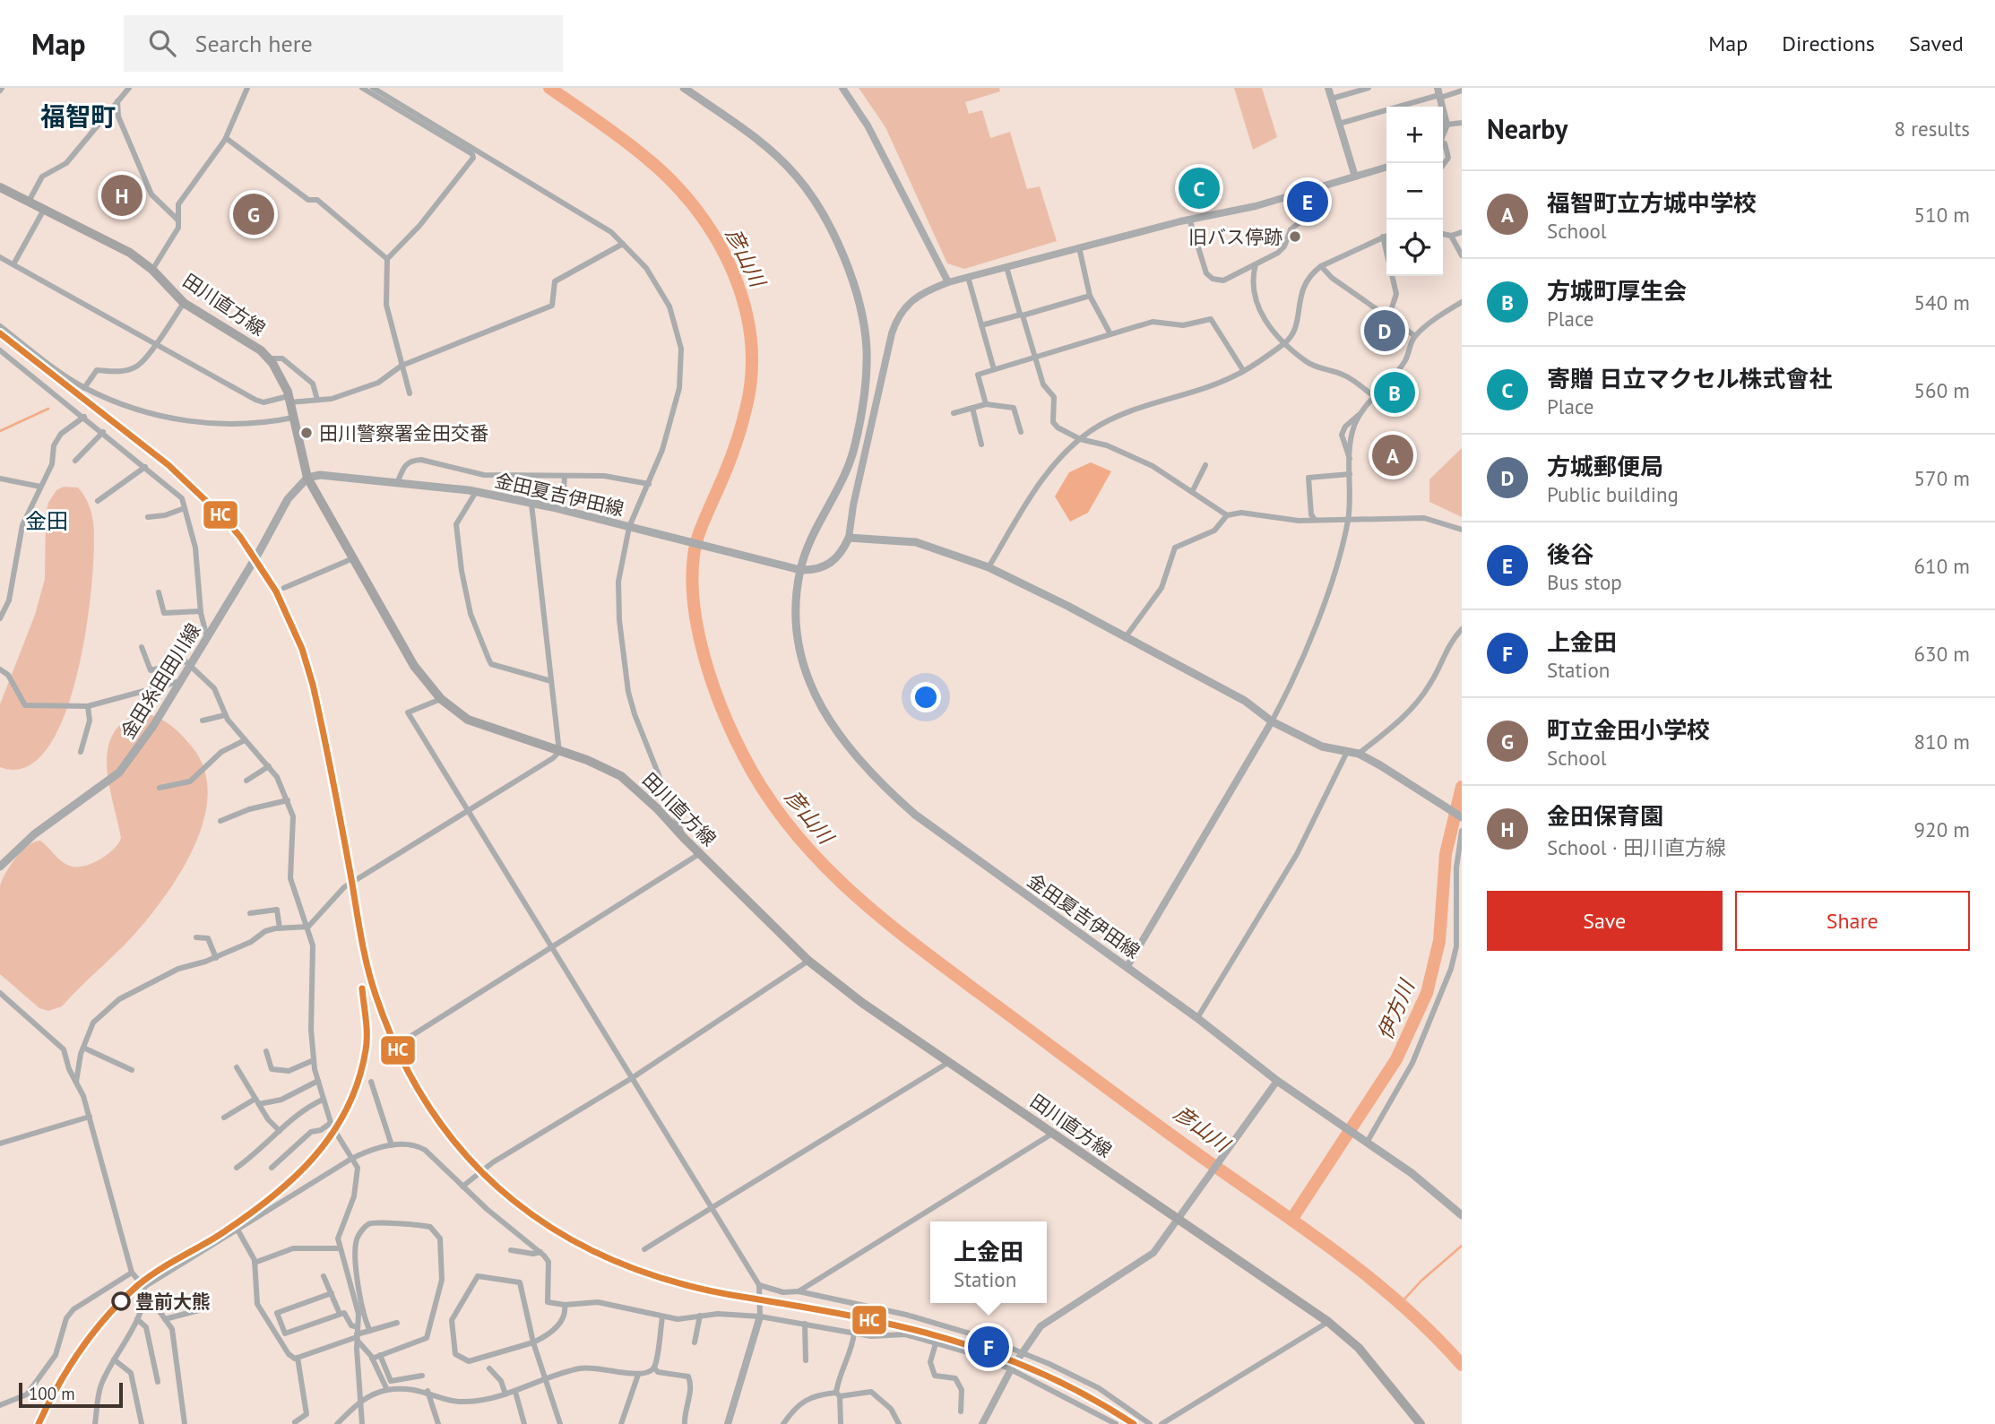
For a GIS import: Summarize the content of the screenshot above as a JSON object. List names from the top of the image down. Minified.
{"streets":{"main road":["田川直方線","金田夏吉伊田線","金田糸田田川線"]},"crossings":[["田川直方線","金田夏吉伊田線"],["田川直方線","金田糸田田川線"],["金田夏吉伊田線","金田糸田田川線"]],"districts":["福智町","金田"],"water":["彦山川","伊方川"],"places":["旧バス停跡","田川警察署金田交番","豊前大熊"],"lines":["transit line HC"],"scale_bar":"100 m","page":{"header":"Map","search":"Search here","nav":["Map","Directions","Saved"],"heading":["Nearby","8 results"],"map_buttons":["+","−"],"pins":["C","H","E","G","D","B","A","F"],"list":[{"mark":"A","name":"福智町立方城中学校","note":"School","value":"510 m"},{"mark":"B","name":"方城町厚生会","note":"Place","value":"540 m"},{"mark":"C","name":"寄贈 日立マクセル株式會社","note":"Place","value":"560 m"},{"mark":"D","name":"方城郵便局","note":"Public building","value":"570 m"},{"mark":"E","name":"後谷","note":"Bus stop","value":"610 m"},{"mark":"F","name":"上金田","note":"Station","value":"630 m"},{"mark":"G","name":"町立金田小学校","note":"School","value":"810 m"},{"mark":"H","name":"金田保育園","note":"School · 田川直方線","value":"920 m"}],"buttons":["Save","Share"],"popup":["上金田","Station"],"scale":"100 m"}}
